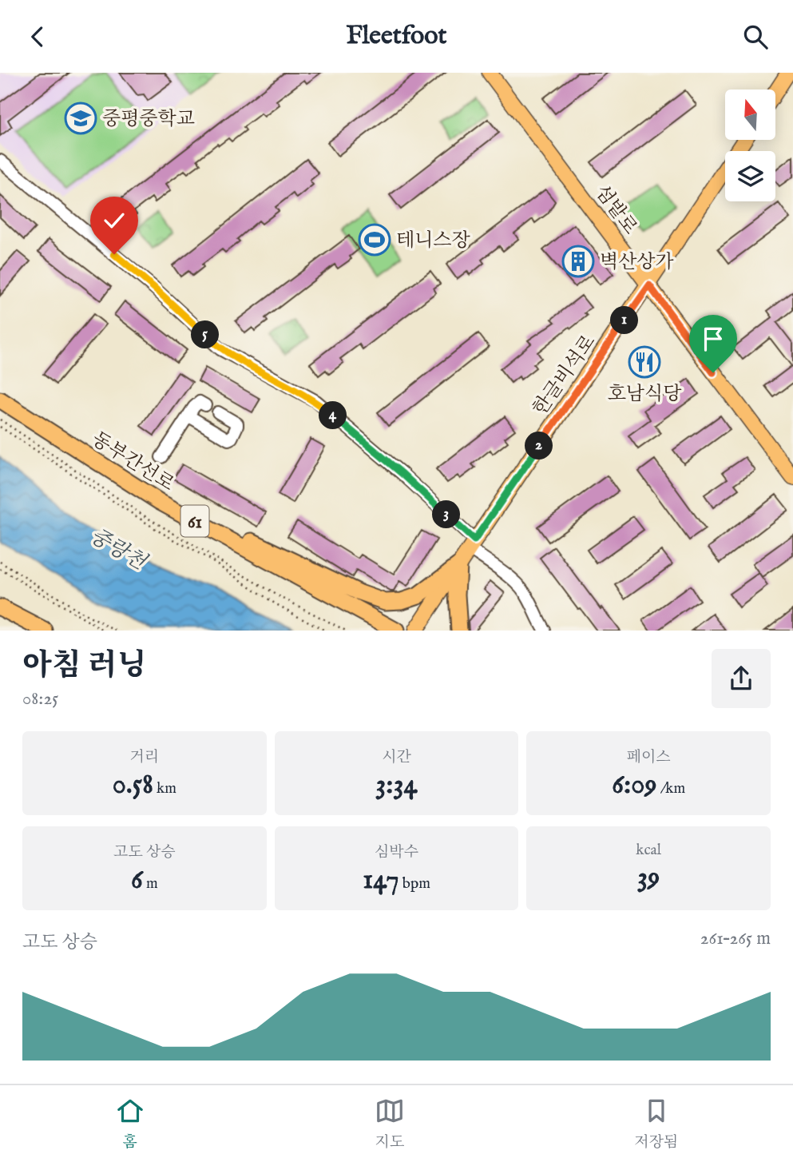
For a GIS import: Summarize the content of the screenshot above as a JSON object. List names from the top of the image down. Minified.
{"streets":{"highway":["동부간선로","61"],"main road":["섬밭로","한글비석로"]},"crossings":[["섬밭로","한글비석로"]],"water":["중랑천"],"places":{"school or university":["중평중학교"],"sports":["테니스장"],"building":["벽산상가"],"restaurant":["호남식당"]},"north":"top","page":{"header":"Fleetfoot","pins":["1","5","4","2","3"],"heading":["아침 러닝","08:25"],"stats":[["거리","0.58 km"],["시간","3:34"],["페이스","6:09 /km"],["고도 상승","6 m"],["심박수","147 bpm"],["kcal","39"]],"chart":["고도 상승","261–265 m"],"tabs":["홈","지도","저장됨"]}}
